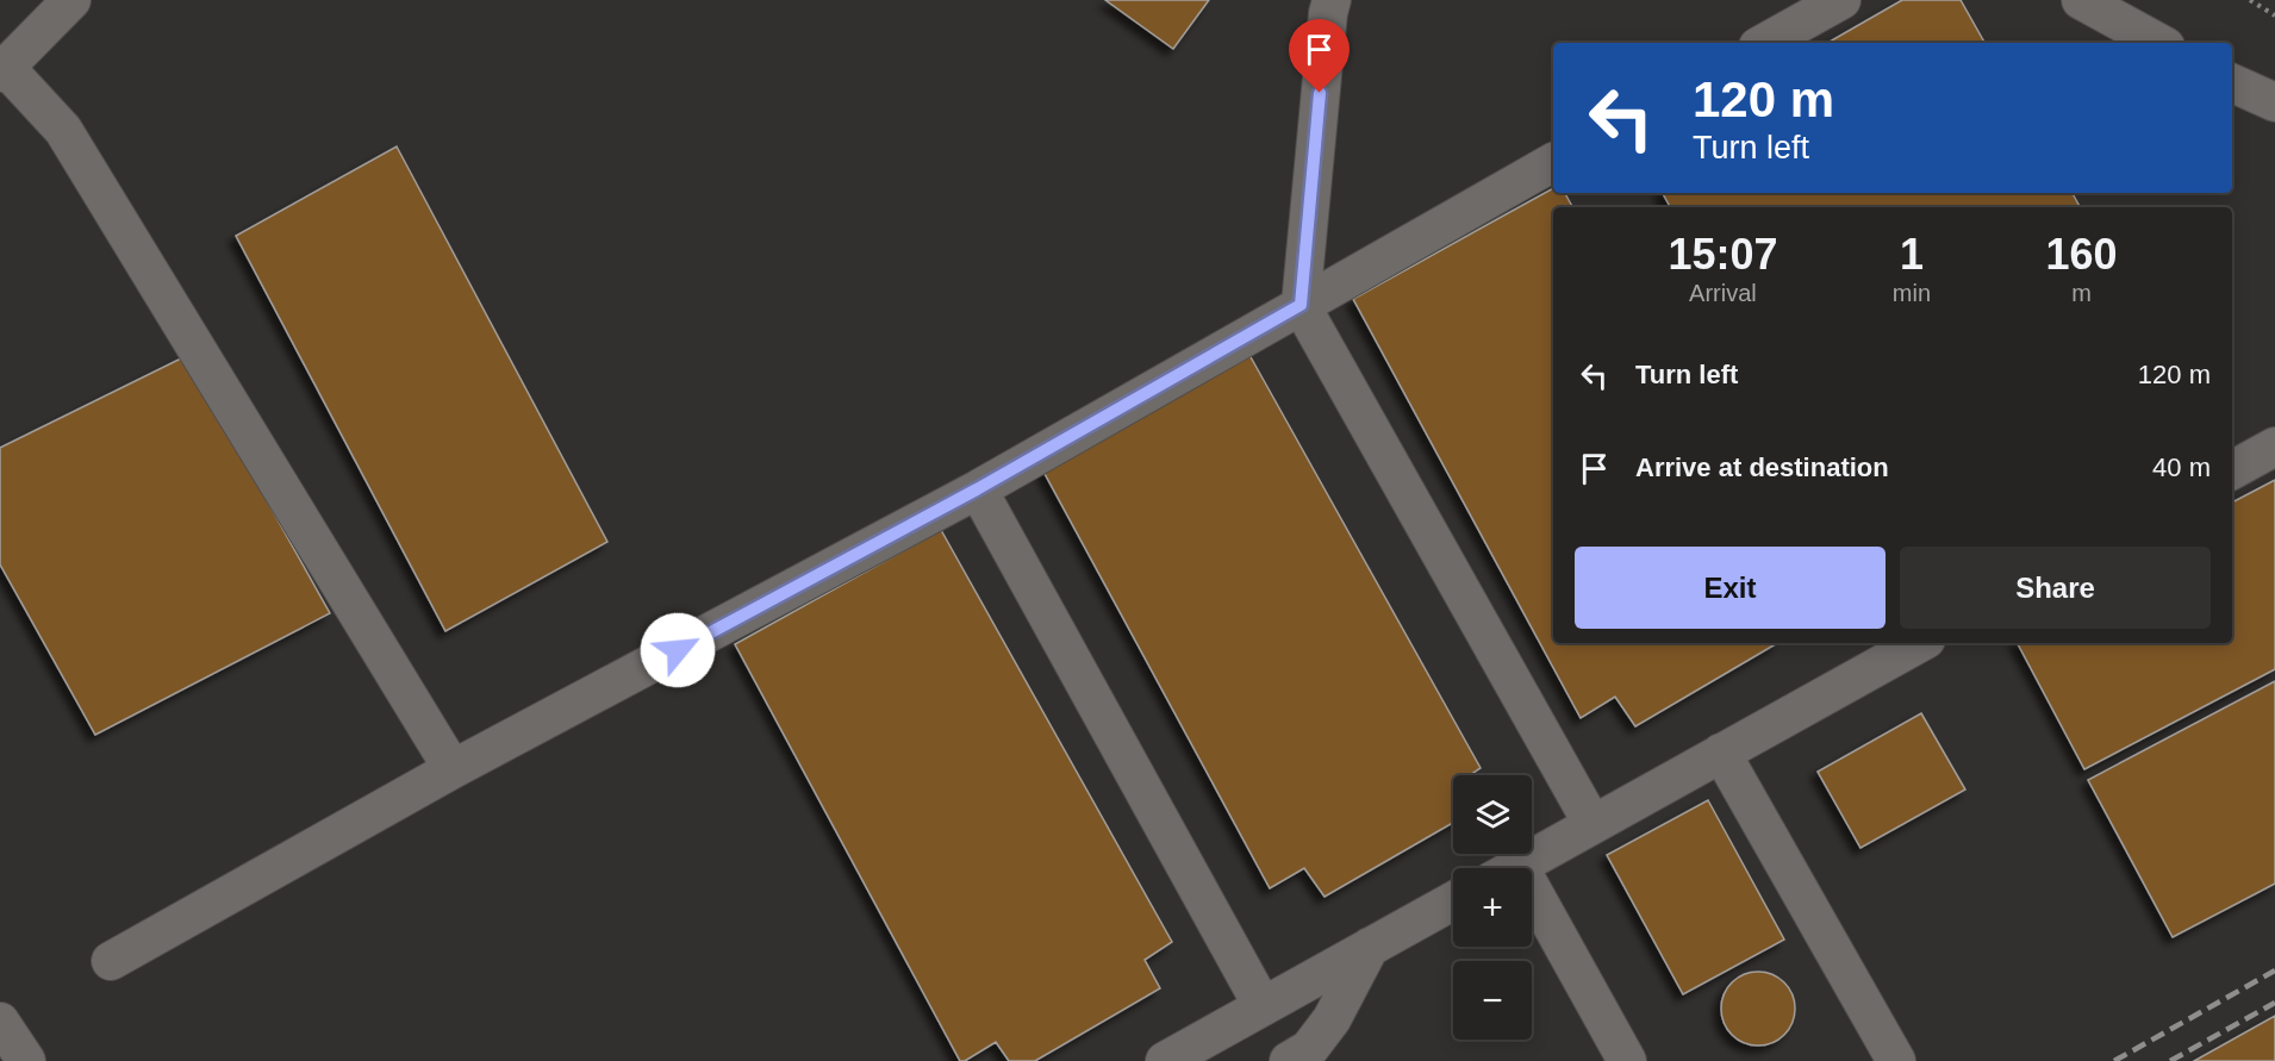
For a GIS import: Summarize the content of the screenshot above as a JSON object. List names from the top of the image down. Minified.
{"page":{"turn":["120 m","Turn left"],"eta":["15:07","Arrival","1","min","160","m"],"list":[{"name":"Turn left","value":"120 m"},{"name":"Arrive at destination","value":"40 m"}],"buttons":["Exit","Share"],"map_buttons":["+","−"]}}
